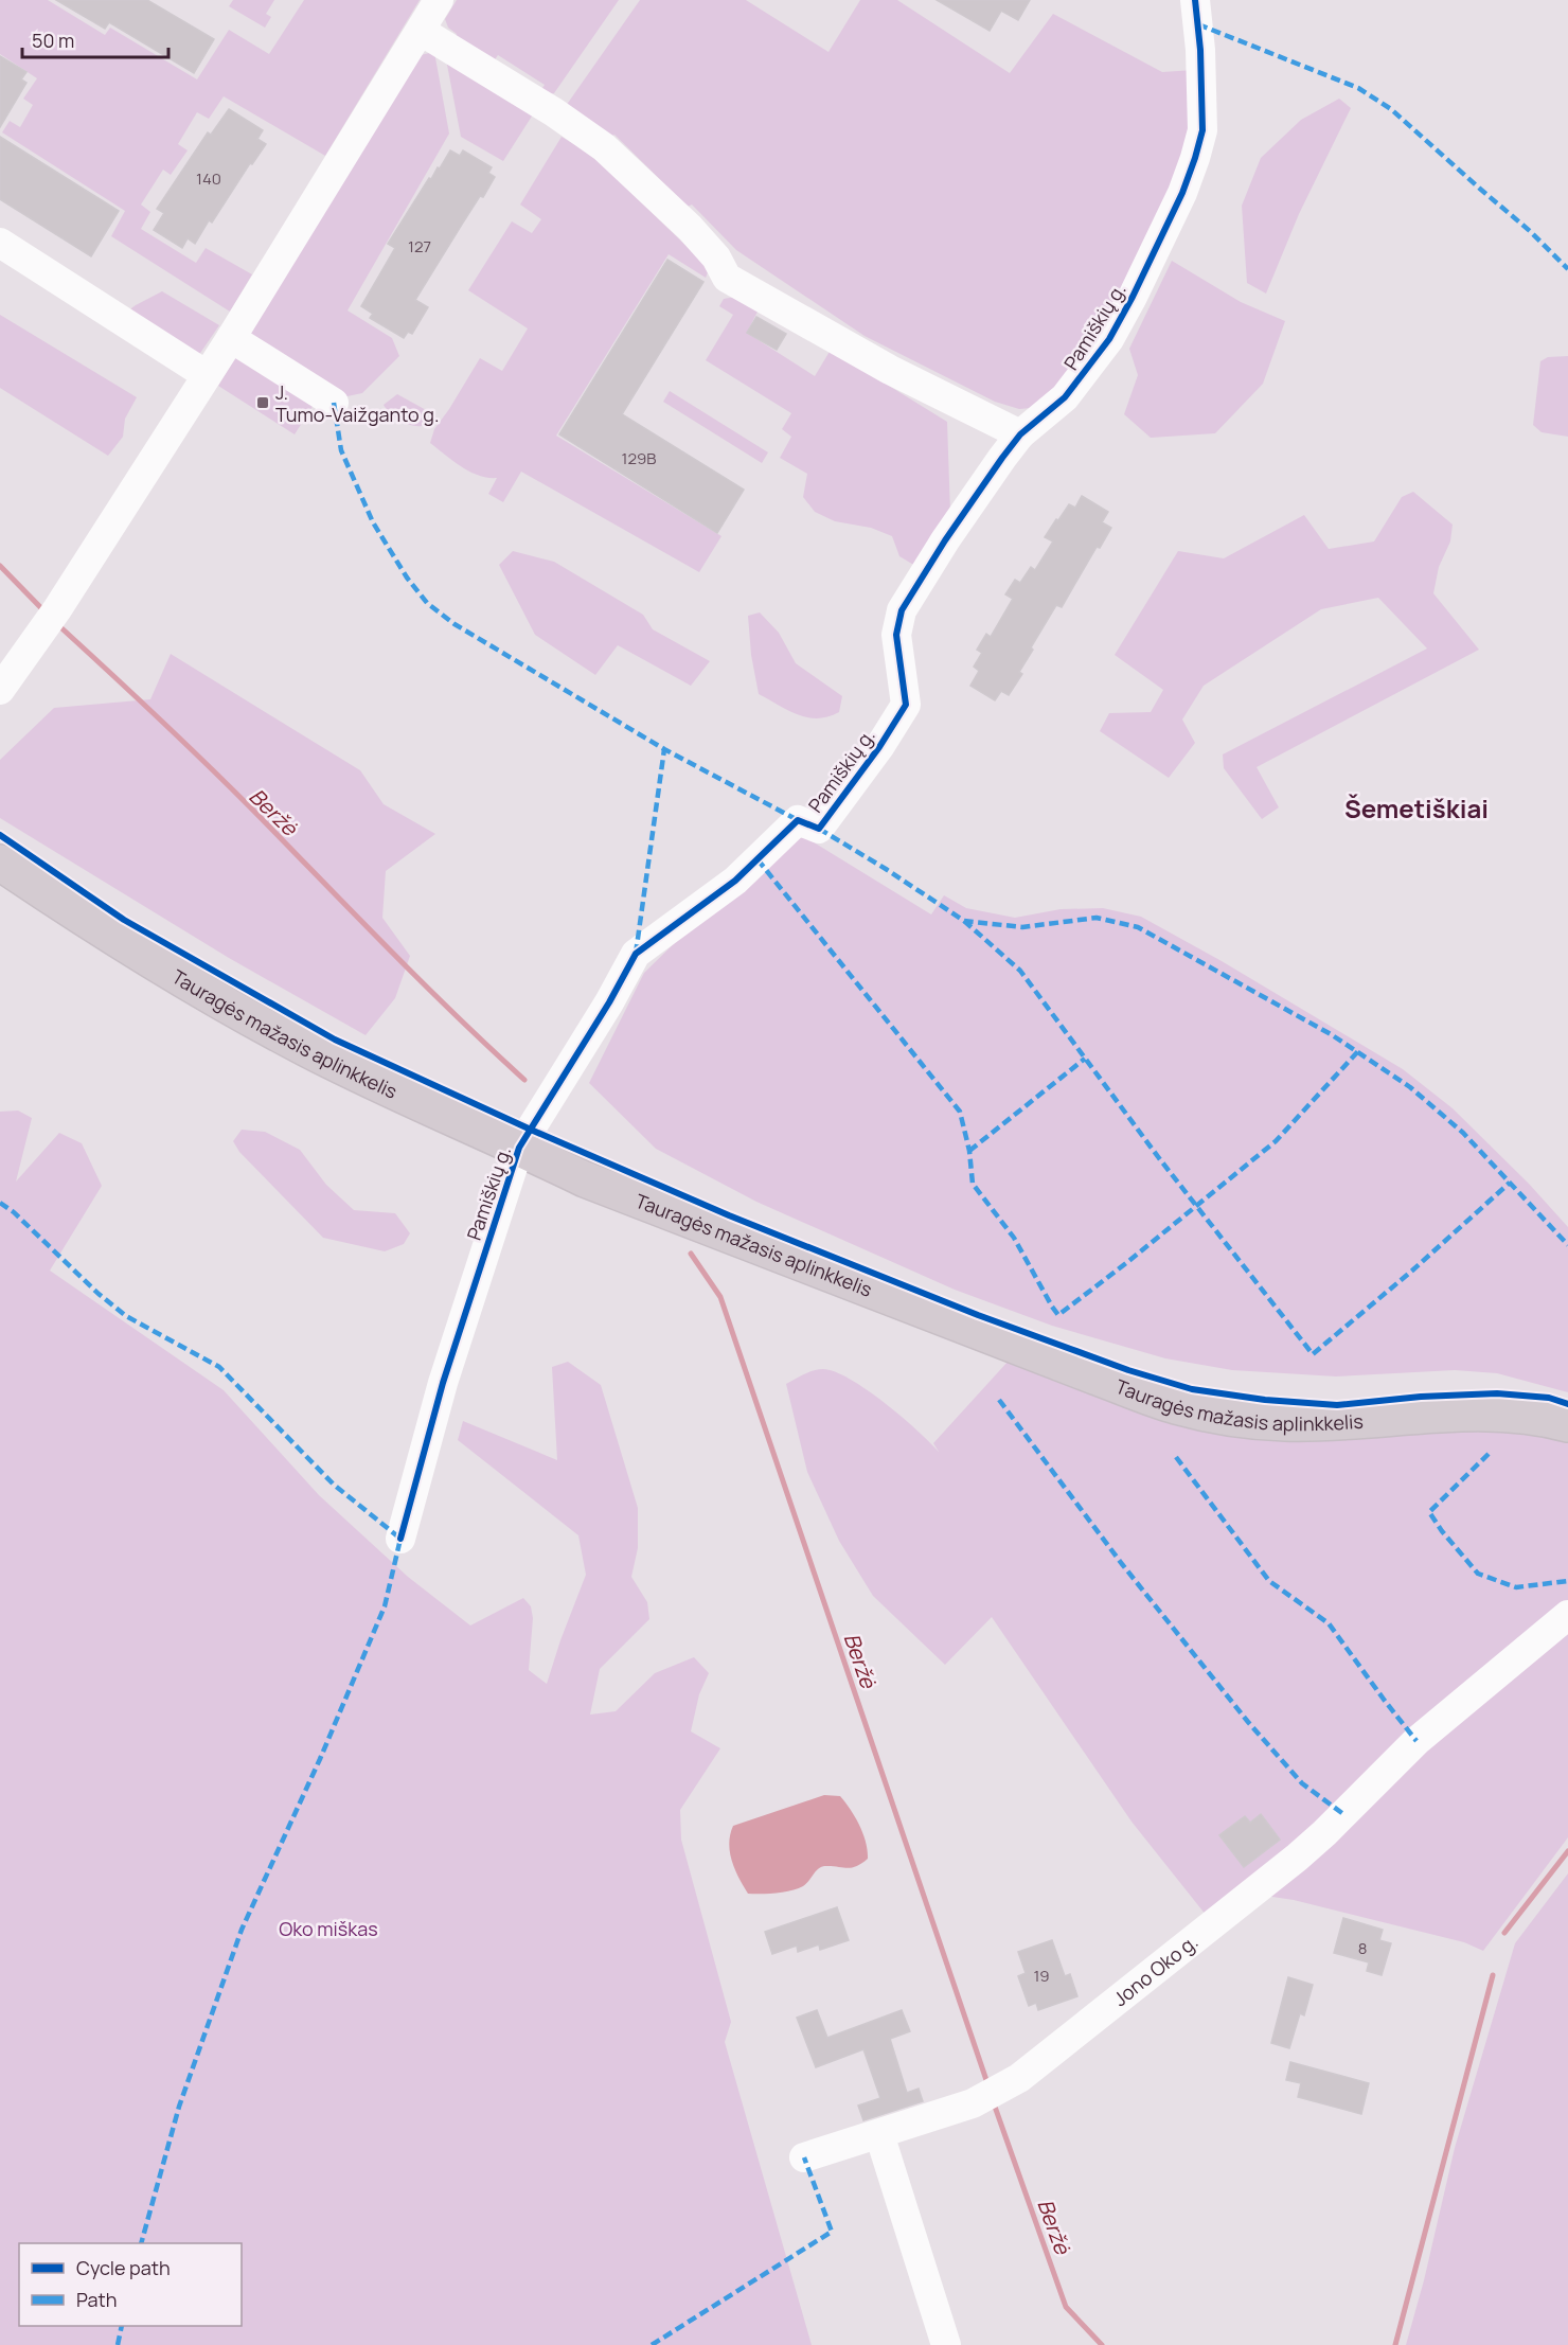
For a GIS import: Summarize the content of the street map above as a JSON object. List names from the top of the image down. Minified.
{"streets":{"main road":["Tauragės mažasis aplinkkelis"],"street":["Pamiškių g.","Jono Oko g."]},"crossings":[["Pamiškių g.","Tauragės mažasis aplinkkelis"]],"districts":["Šemetiškiai"],"water":["Beržė"],"parks":["Oko miškas"],"places":{"transit":["J. Tumo-Vaižganto g."]},"house_numbers":["140","127","129B","8","19"],"legend":["Cycle path","Path"],"scale_bar":"50 m"}
